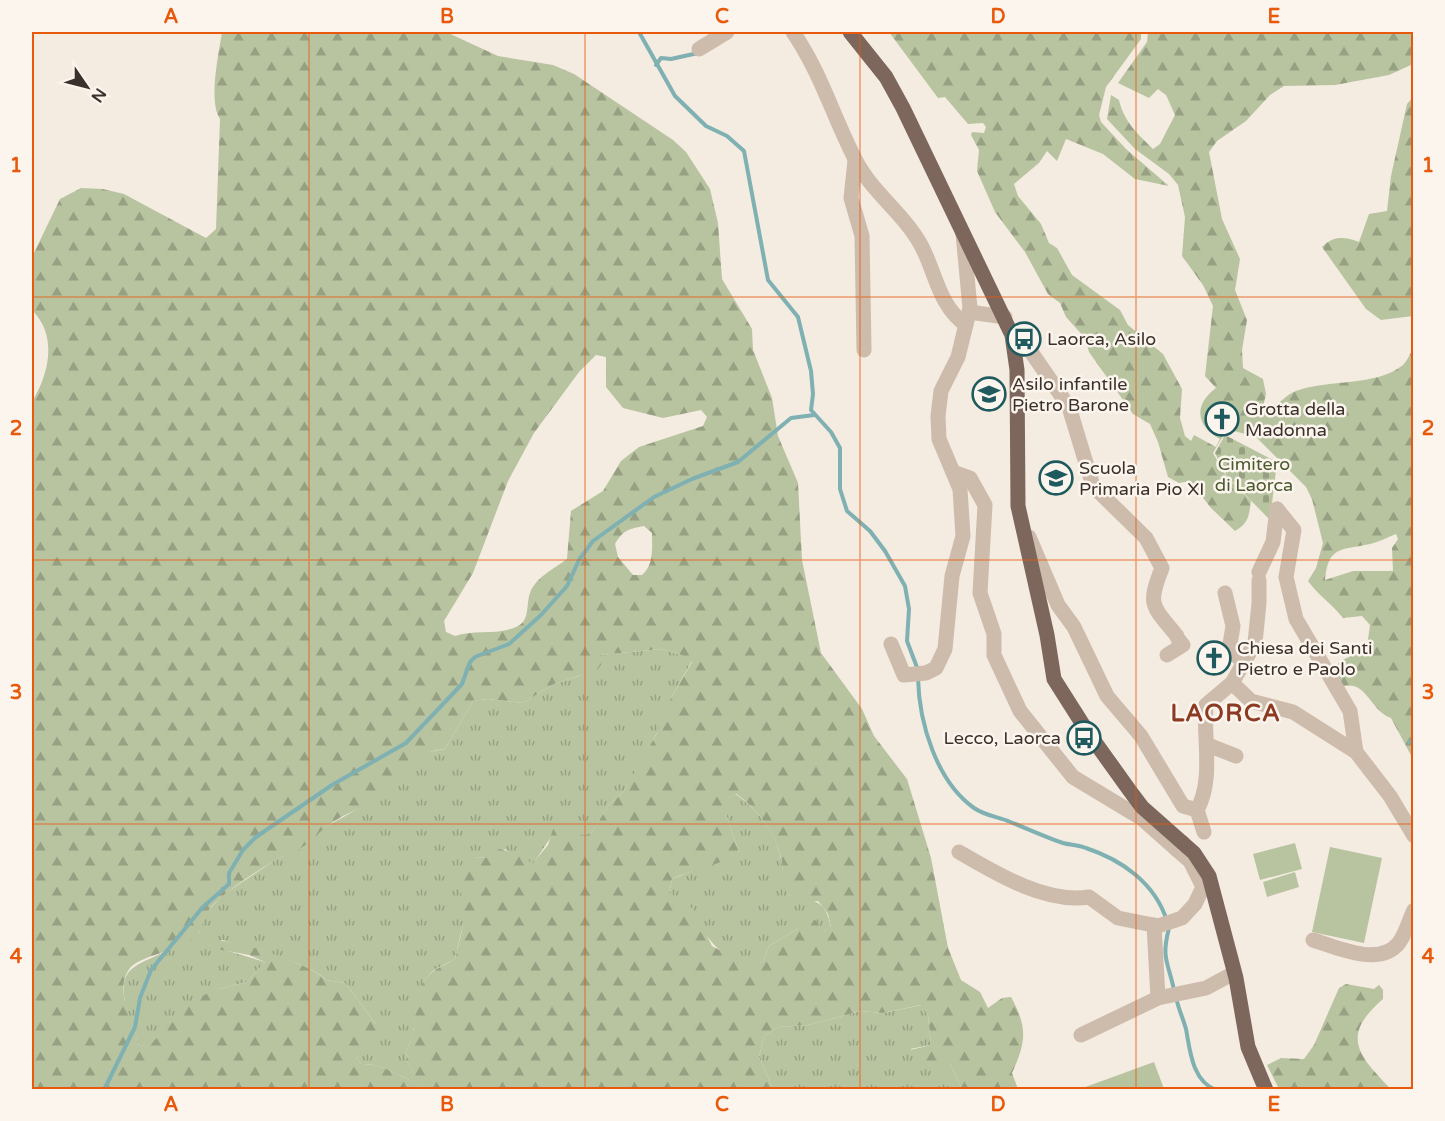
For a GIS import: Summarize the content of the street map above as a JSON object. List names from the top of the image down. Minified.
{"districts":["LAORCA"],"parks":["Cimitero di Laorca"],"places":{"bus stop":["Laorca, Asilo","Lecco, Laorca"],"school or university":["Asilo infantile Pietro Barone","Scuola Primaria Pio XI"],"church":["Grotta della Madonna","Chiesa dei Santi Pietro e Paolo"]},"north":"bottom right","grid":{"columns":["A","B","C","D","E"],"rows":["1","2","3","4"]}}
